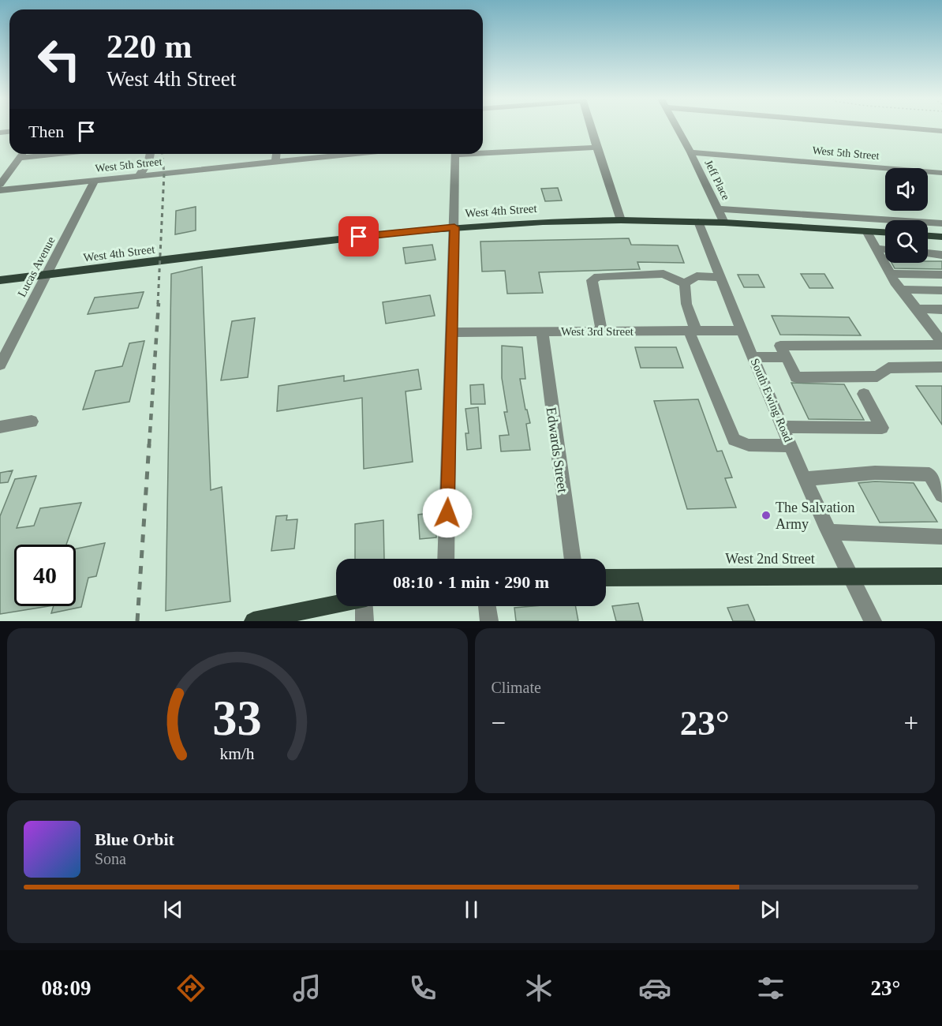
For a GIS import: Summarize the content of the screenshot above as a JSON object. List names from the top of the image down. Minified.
{"streets":{"main road":["West 4th Street","West 2nd Street"],"street":["West 5th Street","Jeff Place","Lucas Avenue","West 3rd Street","South Ewing Road","Edwards Street"]},"crossings":[["West 5th Street","Jeff Place"],["West 5th Street","Lucas Avenue"],["Jeff Place","West 4th Street"],["West 4th Street","Lucas Avenue"],["West 4th Street","South Ewing Road"],["West 3rd Street","South Ewing Road"],["West 3rd Street","Edwards Street"],["South Ewing Road","West 2nd Street"]],"places":["The Salvation Army"],"page":{"turn":["220 m","West 4th Street"],"then":"Then","limit":"40","trip":"08:10 · 1 min · 290 m","tile":"Climate","heat":["−","23°","+"],"song":["Blue Orbit","Sona"],"tabs":["08:09","23°"],"gauge":["33","km/h"]}}
